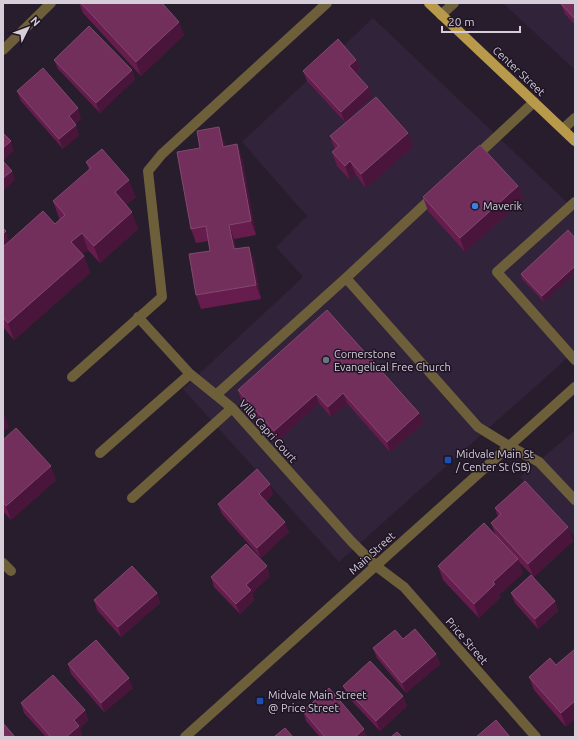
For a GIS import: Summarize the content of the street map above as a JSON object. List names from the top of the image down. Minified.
{"streets":{"main road":["Center Street"],"street":["Villa Capri Court","Main Street","Price Street"]},"crossings":[["Villa Capri Court","Main Street"],["Villa Capri Court","Price Street"],["Main Street","Price Street"]],"places":{"other":["Maverik","Cornerstone Evangelical Free Church"],"transit":["Midvale Main St / Center St (SB)","Midvale Main Street @ Price Street"]},"scale_bar":"20 m","north":"top right"}
